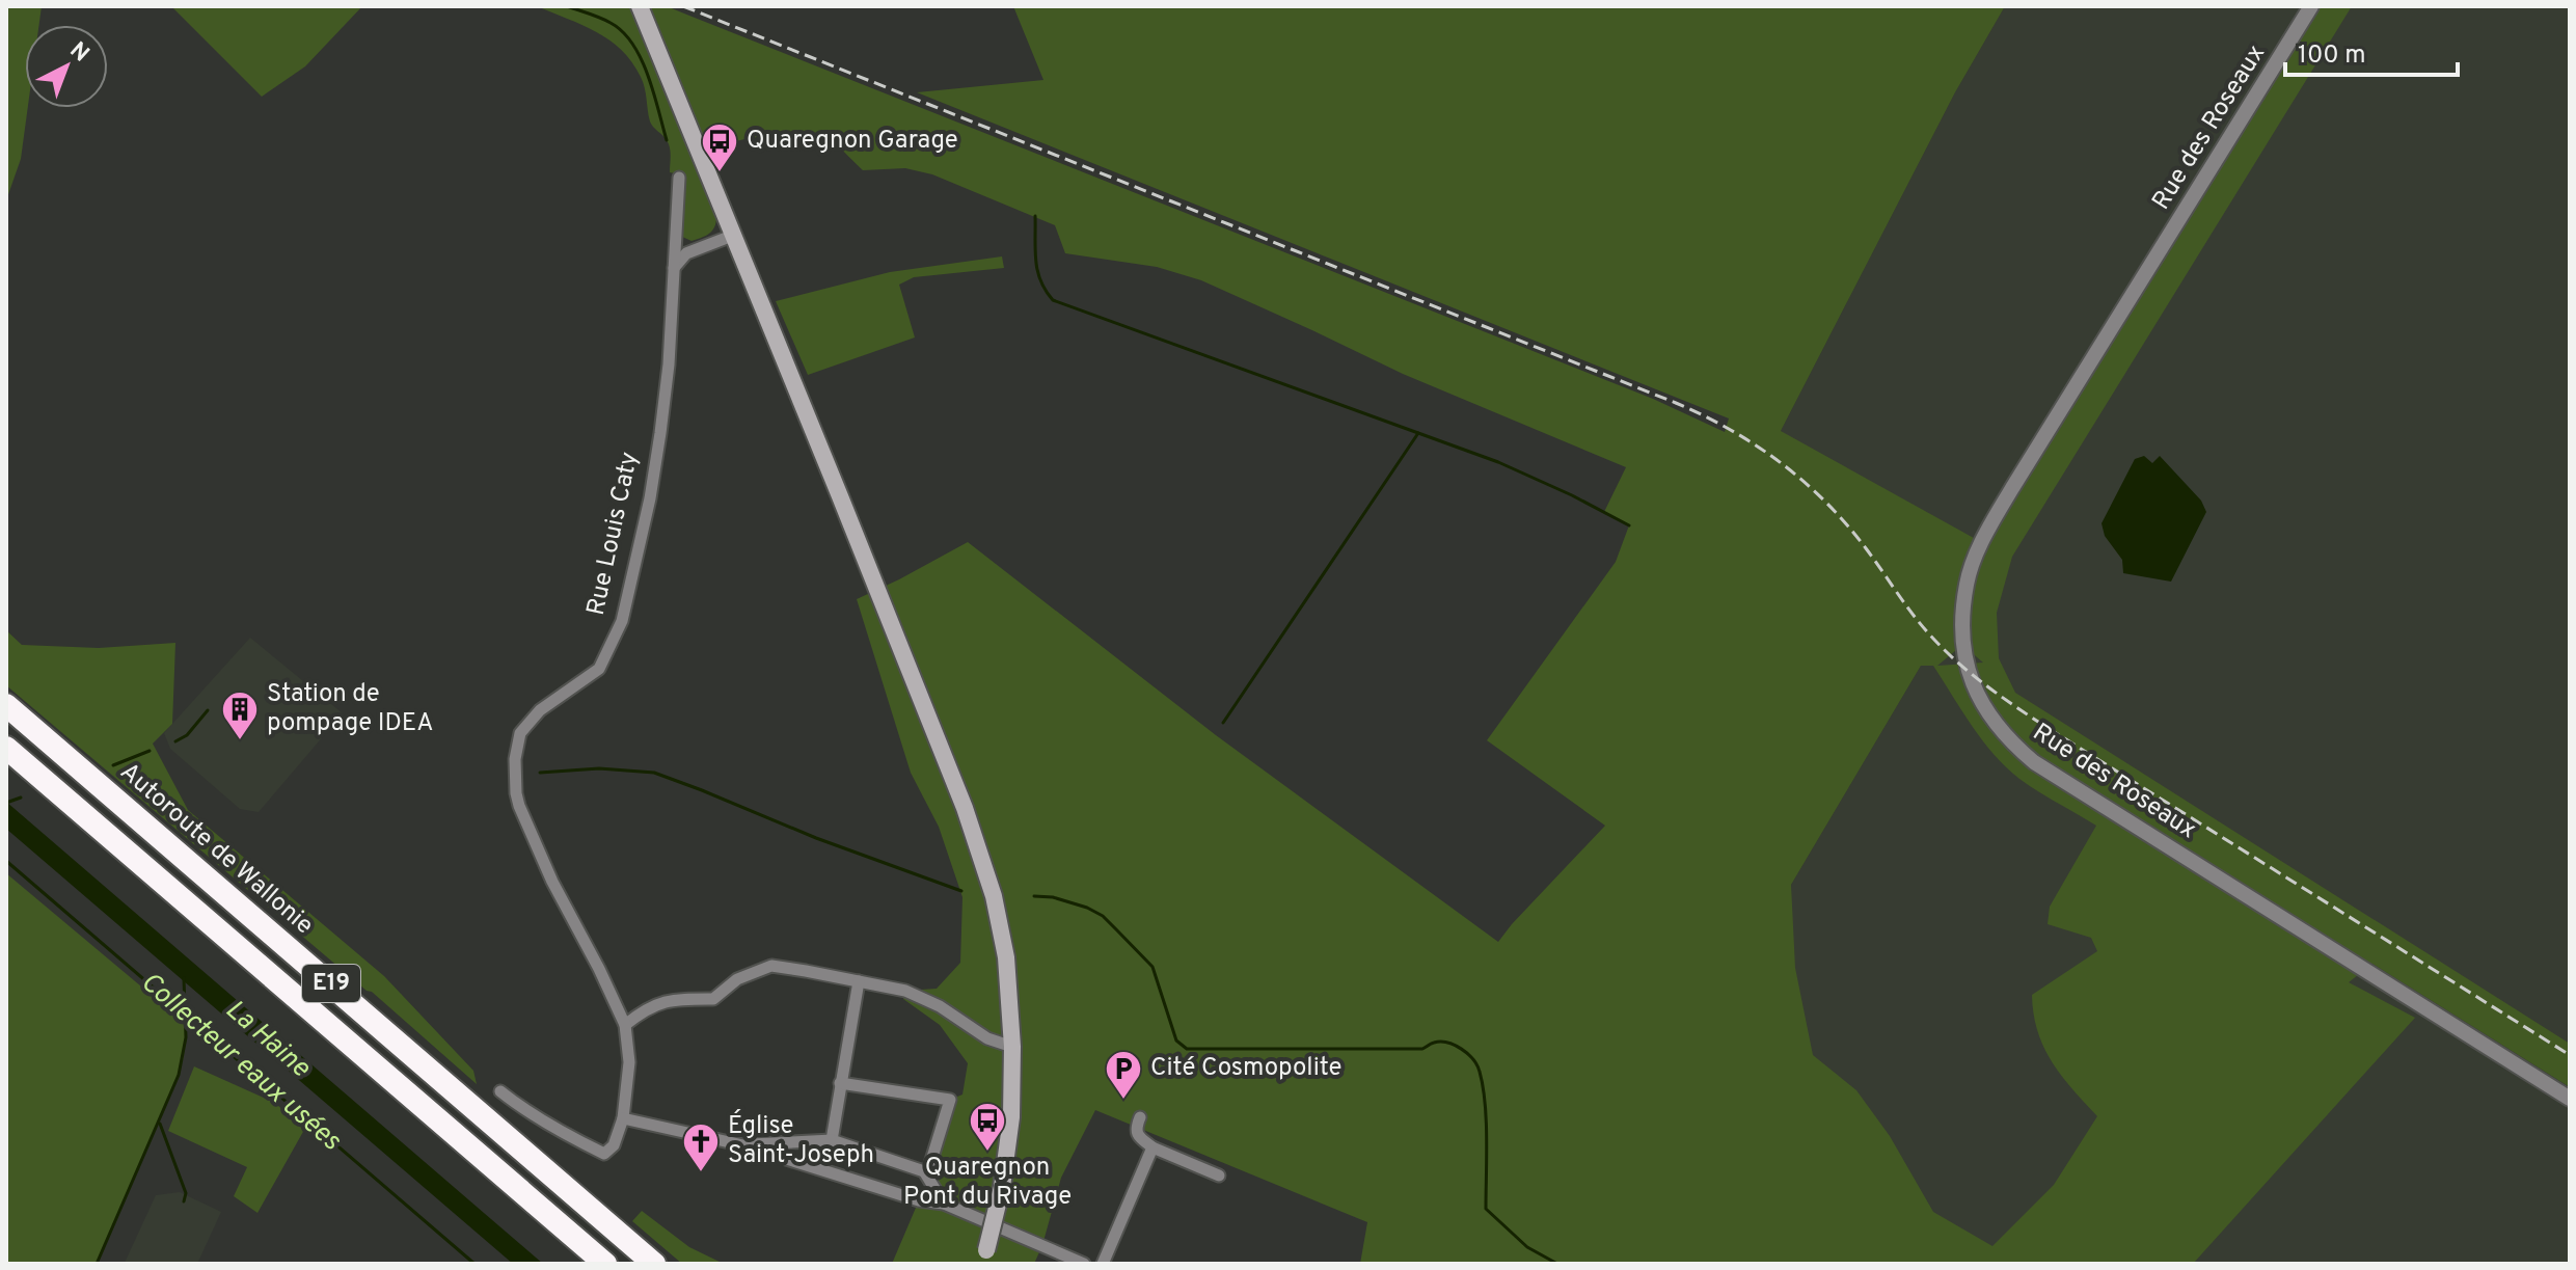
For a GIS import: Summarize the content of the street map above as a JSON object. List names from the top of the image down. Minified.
{"streets":{"highway":["Autoroute de Wallonie","E19"],"street":["Rue des Roseaux","Rue Louis Caty"]},"water":["La Haine","Collecteur eaux usées"],"places":{"bus stop":["Quaregnon Garage","Quaregnon Pont du Rivage"],"building":["Station de pompage IDEA"],"parking":["Cité Cosmopolite"],"church":["Église Saint-Joseph"]},"scale_bar":"100 m","north":"top right"}
